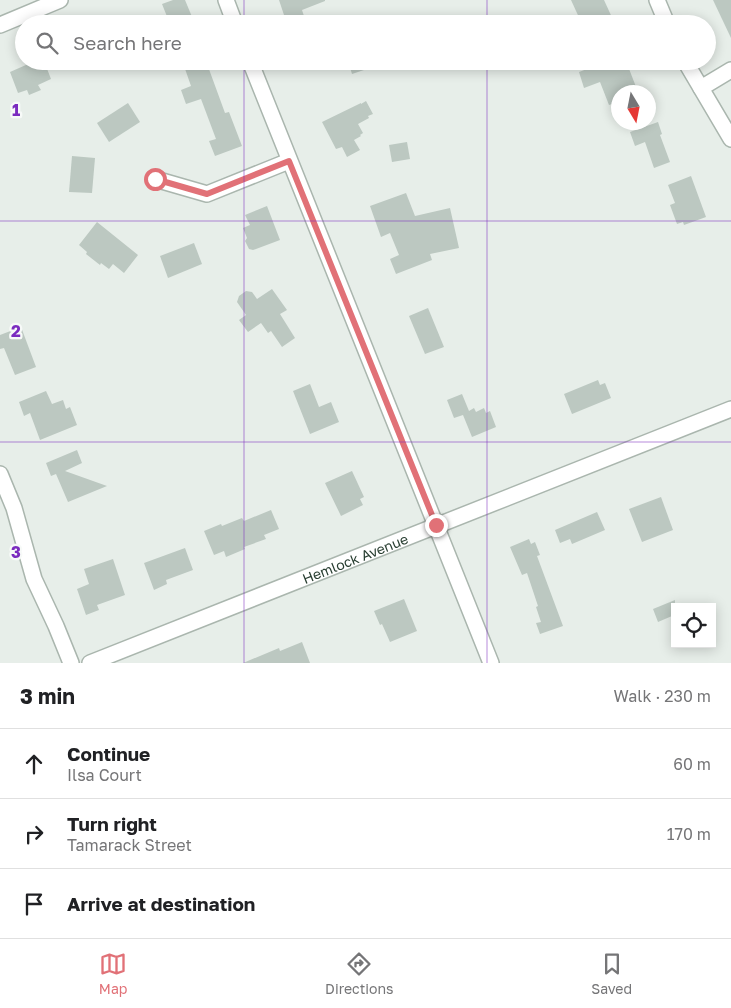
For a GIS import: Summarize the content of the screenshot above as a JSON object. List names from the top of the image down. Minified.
{"streets":{"street":["Hemlock Avenue"]},"north":"bottom","page":{"search":"Search here","heading":["3 min","Walk · 230 m"],"list":[["Continue","Ilsa Court","60 m"],["Turn right","Tamarack Street","170 m"],"Arrive at destination"],"nav":["Map","Directions","Saved"]},"grid":{"rows":["1","2","3"]}}
